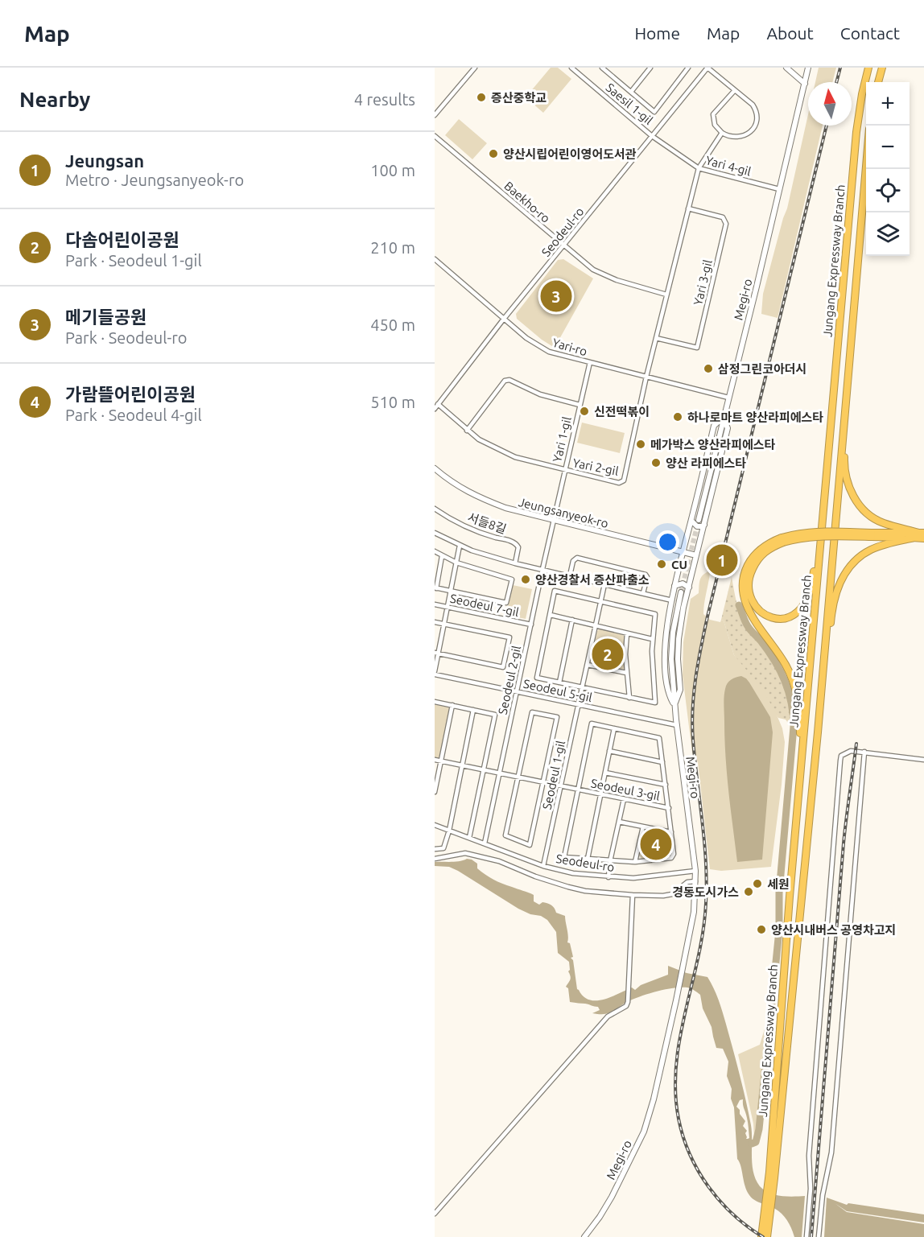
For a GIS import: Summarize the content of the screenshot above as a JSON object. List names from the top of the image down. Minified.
{"streets":{"highway":["Jungang Expressway Branch"],"street":["Saesil 1-gil","Yari 4-gil","Baekho-ro","Seodeul-ro","Yari 3-gil","Megi-ro","Yari-ro","Yari 1-gil","Yari 2-gil","Jeungsanyeok-ro","서들8길","Seodeul 7-gil","Seodeul 2-gil","Seodeul 5-gil","Seodeul 1-gil","Seodeul 3-gil"]},"crossings":[["Saesil 1-gil","Yari 4-gil"],["Saesil 1-gil","Seodeul-ro"],["Yari 4-gil","Seodeul-ro"],["Yari 4-gil","Megi-ro"],["Baekho-ro","Seodeul-ro"],["Seodeul-ro","Megi-ro"],["Seodeul-ro","Yari-ro"],["Seodeul-ro","Yari 2-gil"],["Seodeul-ro","Seodeul 2-gil"],["Seodeul-ro","Seodeul 1-gil"],["Megi-ro","Yari-ro"],["Megi-ro","Seodeul 5-gil"],["Yari-ro","Yari 1-gil"],["Yari-ro","Yari 2-gil"],["Yari 1-gil","Yari 2-gil"],["Yari 1-gil","Jeungsanyeok-ro"],["Yari 1-gil","Seodeul 2-gil"],["Jeungsanyeok-ro","Seodeul 2-gil"],["Seodeul 7-gil","Seodeul 2-gil"],["Seodeul 2-gil","Seodeul 5-gil"],["Seodeul 2-gil","Seodeul 3-gil"],["Seodeul 5-gil","Seodeul 1-gil"],["Seodeul 1-gil","Seodeul 3-gil"]],"places":["증산중학교","양산시립어린이영어도서관","삼정그린코아더시","신전떡볶이","하나로마트 양산라피에스타","메가박스 양산라피에스타","양산 라피에스타","CU","양산경찰서 증산파출소","세원","경동도시가스","양산시내버스 공영차고지"],"north":"top","page":{"header":"Map","nav":["Home","Map","About","Contact"],"heading":["Nearby","4 results"],"map_buttons":["+","−"],"list":[{"mark":"1","name":"Jeungsan","note":"Metro · Jeungsanyeok-ro","value":"100 m"},{"mark":"2","name":"다솜어린이공원","note":"Park · Seodeul 1-gil","value":"210 m"},{"mark":"3","name":"메기들공원","note":"Park · Seodeul-ro","value":"450 m"},{"mark":"4","name":"가람뜰어린이공원","note":"Park · Seodeul 4-gil","value":"510 m"}],"pins":["3","1","2","4"]}}
